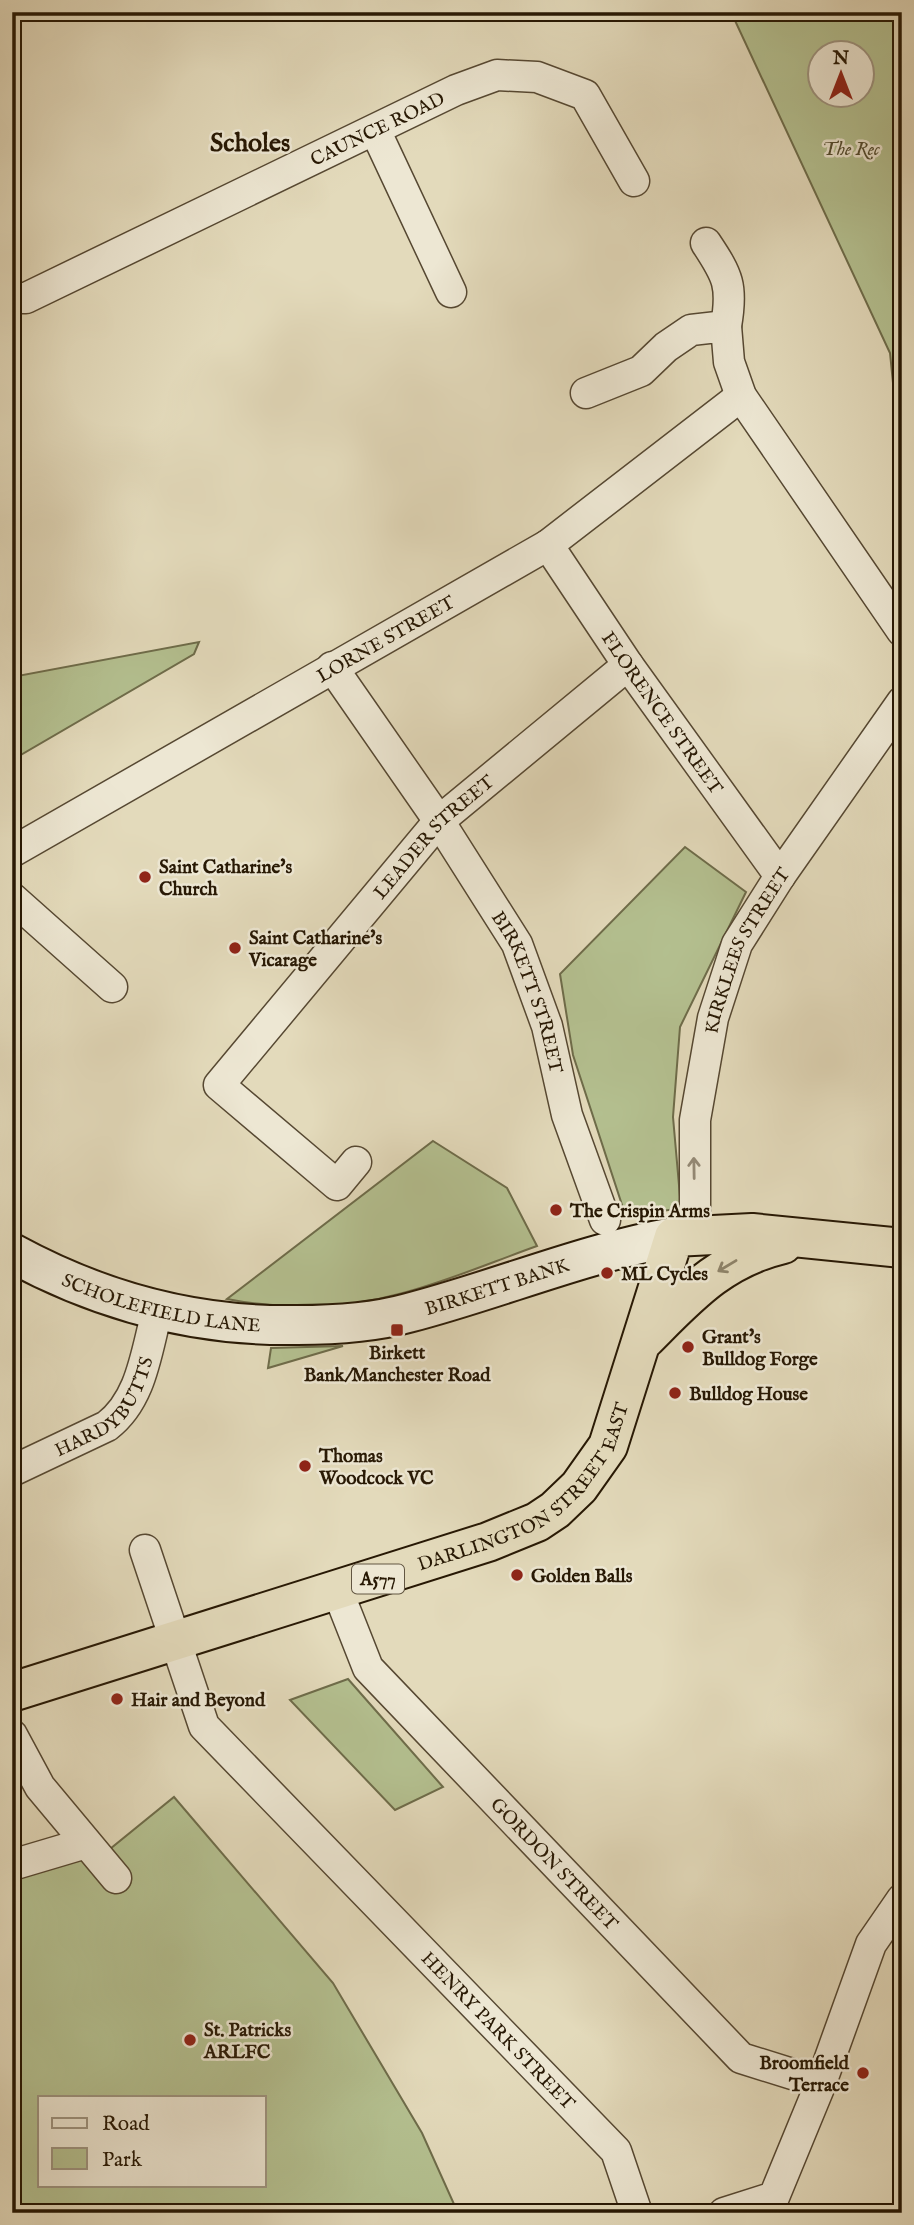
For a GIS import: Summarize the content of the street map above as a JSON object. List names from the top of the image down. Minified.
{"streets":{"highway":["DARLINGTON STREET EAST","A577"],"street":["CAUNCE ROAD","LORNE STREET","FLORENCE STREET","LEADER STREET","KIRKLEES STREET","BIRKETT STREET","BIRKETT BANK","SCHOLEFIELD LANE","HARDYBUTTS","GORDON STREET","HENRY PARK STREET"]},"crossings":[["LORNE STREET","FLORENCE STREET"],["LORNE STREET","BIRKETT STREET"],["FLORENCE STREET","LEADER STREET"],["FLORENCE STREET","KIRKLEES STREET"],["LEADER STREET","BIRKETT STREET"],["KIRKLEES STREET","BIRKETT BANK"],["KIRKLEES STREET","DARLINGTON STREET EAST"],["BIRKETT BANK","SCHOLEFIELD LANE"],["BIRKETT BANK","DARLINGTON STREET EAST"],["SCHOLEFIELD LANE","HARDYBUTTS"],["DARLINGTON STREET EAST","GORDON STREET"],["DARLINGTON STREET EAST","HENRY PARK STREET"]],"one_way":["KIRKLEES STREET"],"districts":["Scholes"],"parks":["The Rec"],"places":{"other":["Saint Catharine's Church","Saint Catharine's Vicarage","The Crispin Arms","ML Cycles","Grant's Bulldog Forge","Bulldog House","Thomas Woodcock VC","Golden Balls","Hair and Beyond","St. Patricks ARLFC","Broomfield Terrace"],"transit":["Birkett Bank/Manchester Road"]},"legend":["Road","Park"],"north":"top"}
